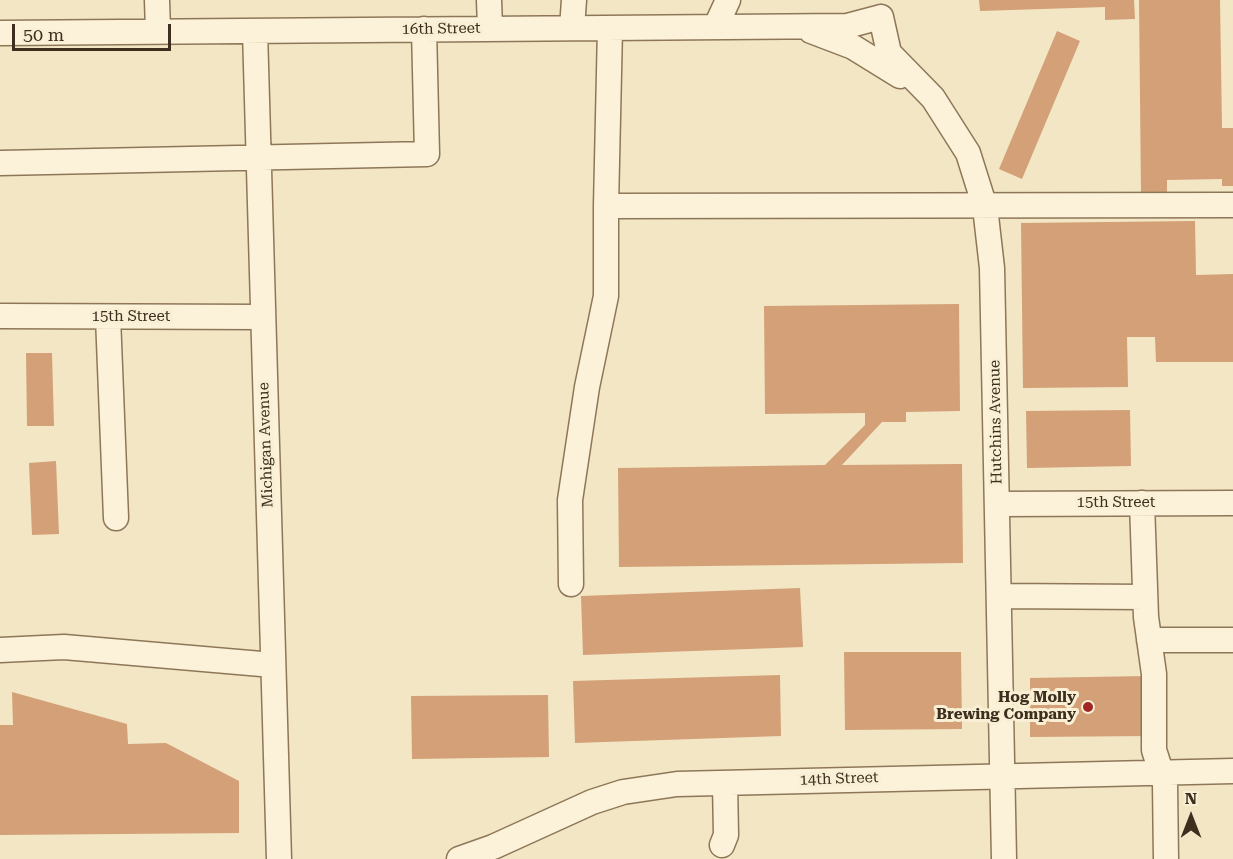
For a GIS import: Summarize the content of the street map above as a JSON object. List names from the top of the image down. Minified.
{"streets":{"street":["16th Street","15th Street","Hutchins Avenue","Michigan Avenue","14th Street"]},"crossings":[["16th Street","Hutchins Avenue"],["16th Street","Michigan Avenue"],["15th Street","Hutchins Avenue"],["15th Street","Michigan Avenue"],["Hutchins Avenue","14th Street"]],"places":["Hog Molly Brewing Company"],"scale_bar":"50 m","north":"top"}
